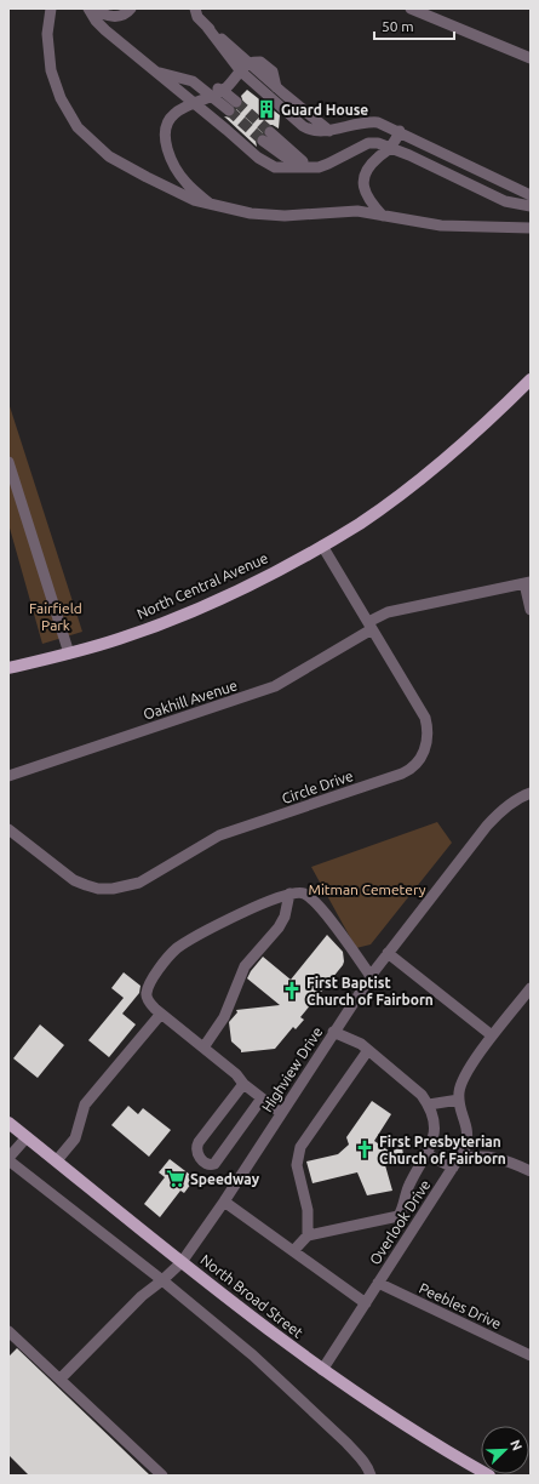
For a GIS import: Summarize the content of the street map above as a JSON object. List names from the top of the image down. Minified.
{"streets":{"main road":["North Central Avenue","North Broad Street"],"street":["Oakhill Avenue","Circle Drive","Highview Drive","Overlook Drive","Peebles Drive"]},"crossings":[["North Central Avenue","Circle Drive"],["Oakhill Avenue","Circle Drive"],["Highview Drive","North Broad Street"],["Overlook Drive","North Broad Street"],["Overlook Drive","Peebles Drive"]],"parks":["Fairfield Park","Mitman Cemetery"],"places":{"building":["Guard House"],"church":["First Baptist Church of Fairborn","First Presbyterian Church of Fairborn"],"supermarket":["Speedway"]},"scale_bar":"50 m","north":"top right"}
